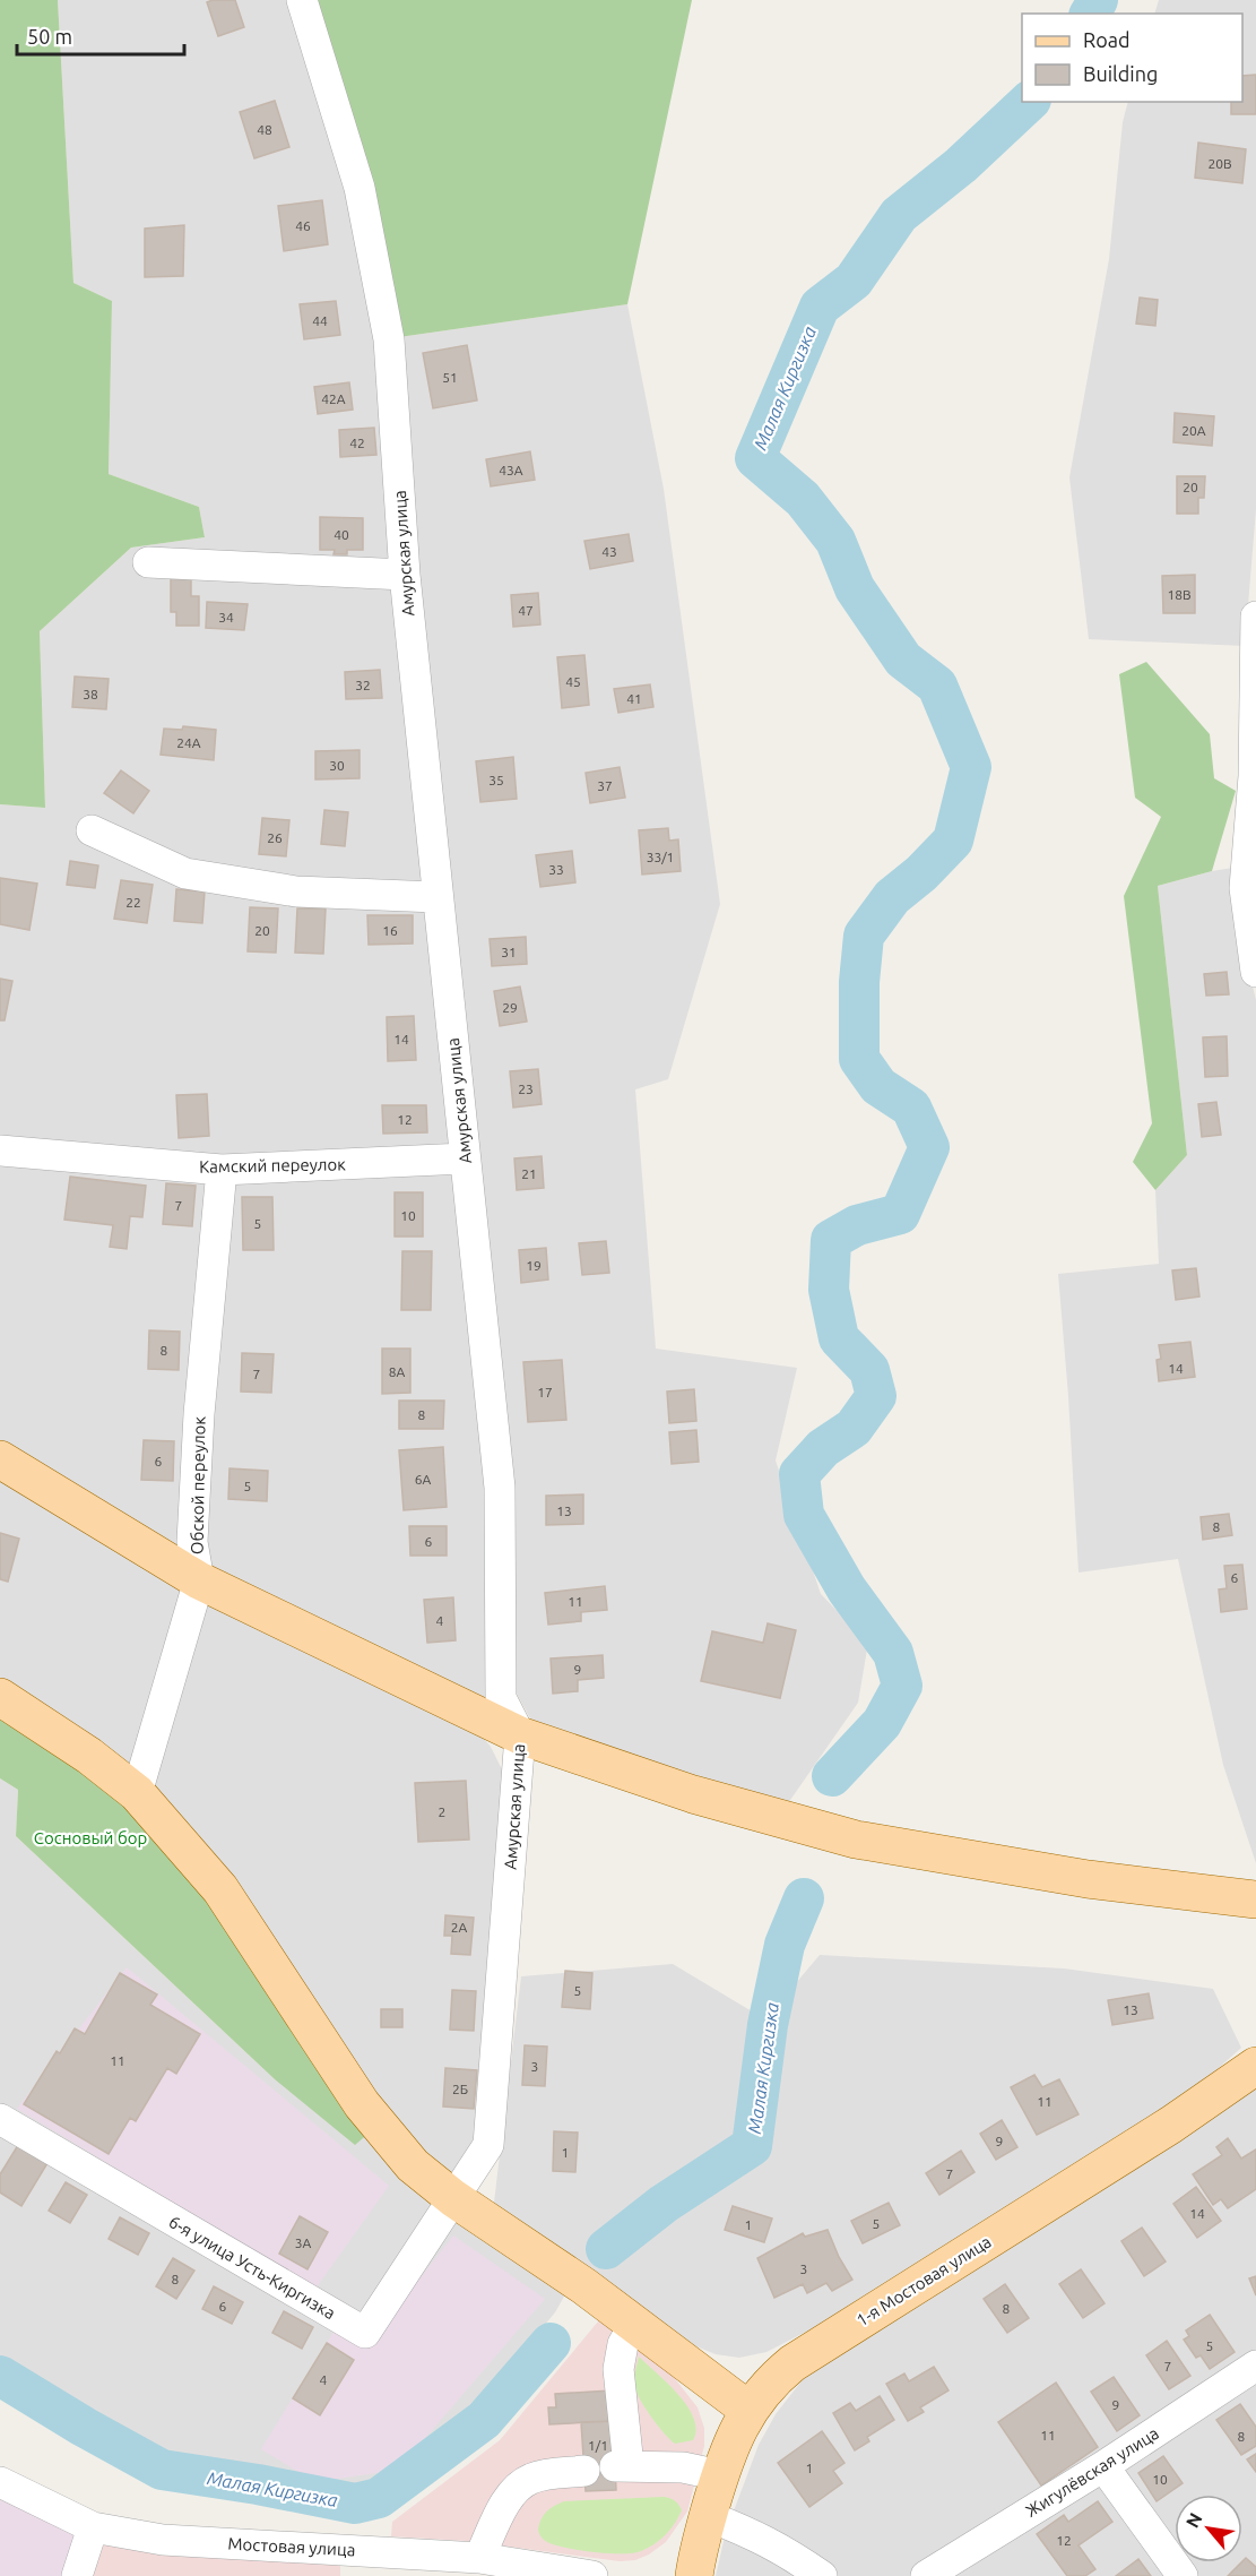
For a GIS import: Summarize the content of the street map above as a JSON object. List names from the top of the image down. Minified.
{"streets":{"main road":["1-я Мостовая улица"],"street":["Амурская улица","Камский переулок","Обской переулок","6-я улица Усть-Киргизка","Жигулёвская улица","Мостовая улица"]},"crossings":[["Амурская улица","Камский переулок"],["Амурская улица","6-я улица Усть-Киргизка"],["Камский переулок","Обской переулок"]],"water":["Малая Киргизка"],"parks":["Сосновый бор"],"house_numbers":["48","20В","46","44","51","42А","20А","42","43А","20","40","43","18В","47","34","45","32","38","41","24А","30","35","37","26","33/1","33","22","20","16","31","29","14","23","12","21","7","10","5","19","8","14","8А","7","17","8","6","6А","5","13","8","6","6","11","4","9","2","2А","5","13","11","3","2Б","11","9","1","7","14","5","1","3А","3","8","6","8","5","7","4","9","11","8","1/1","1","10","12"],"legend":["Road","Building"],"scale_bar":"50 m","north":"top left"}
